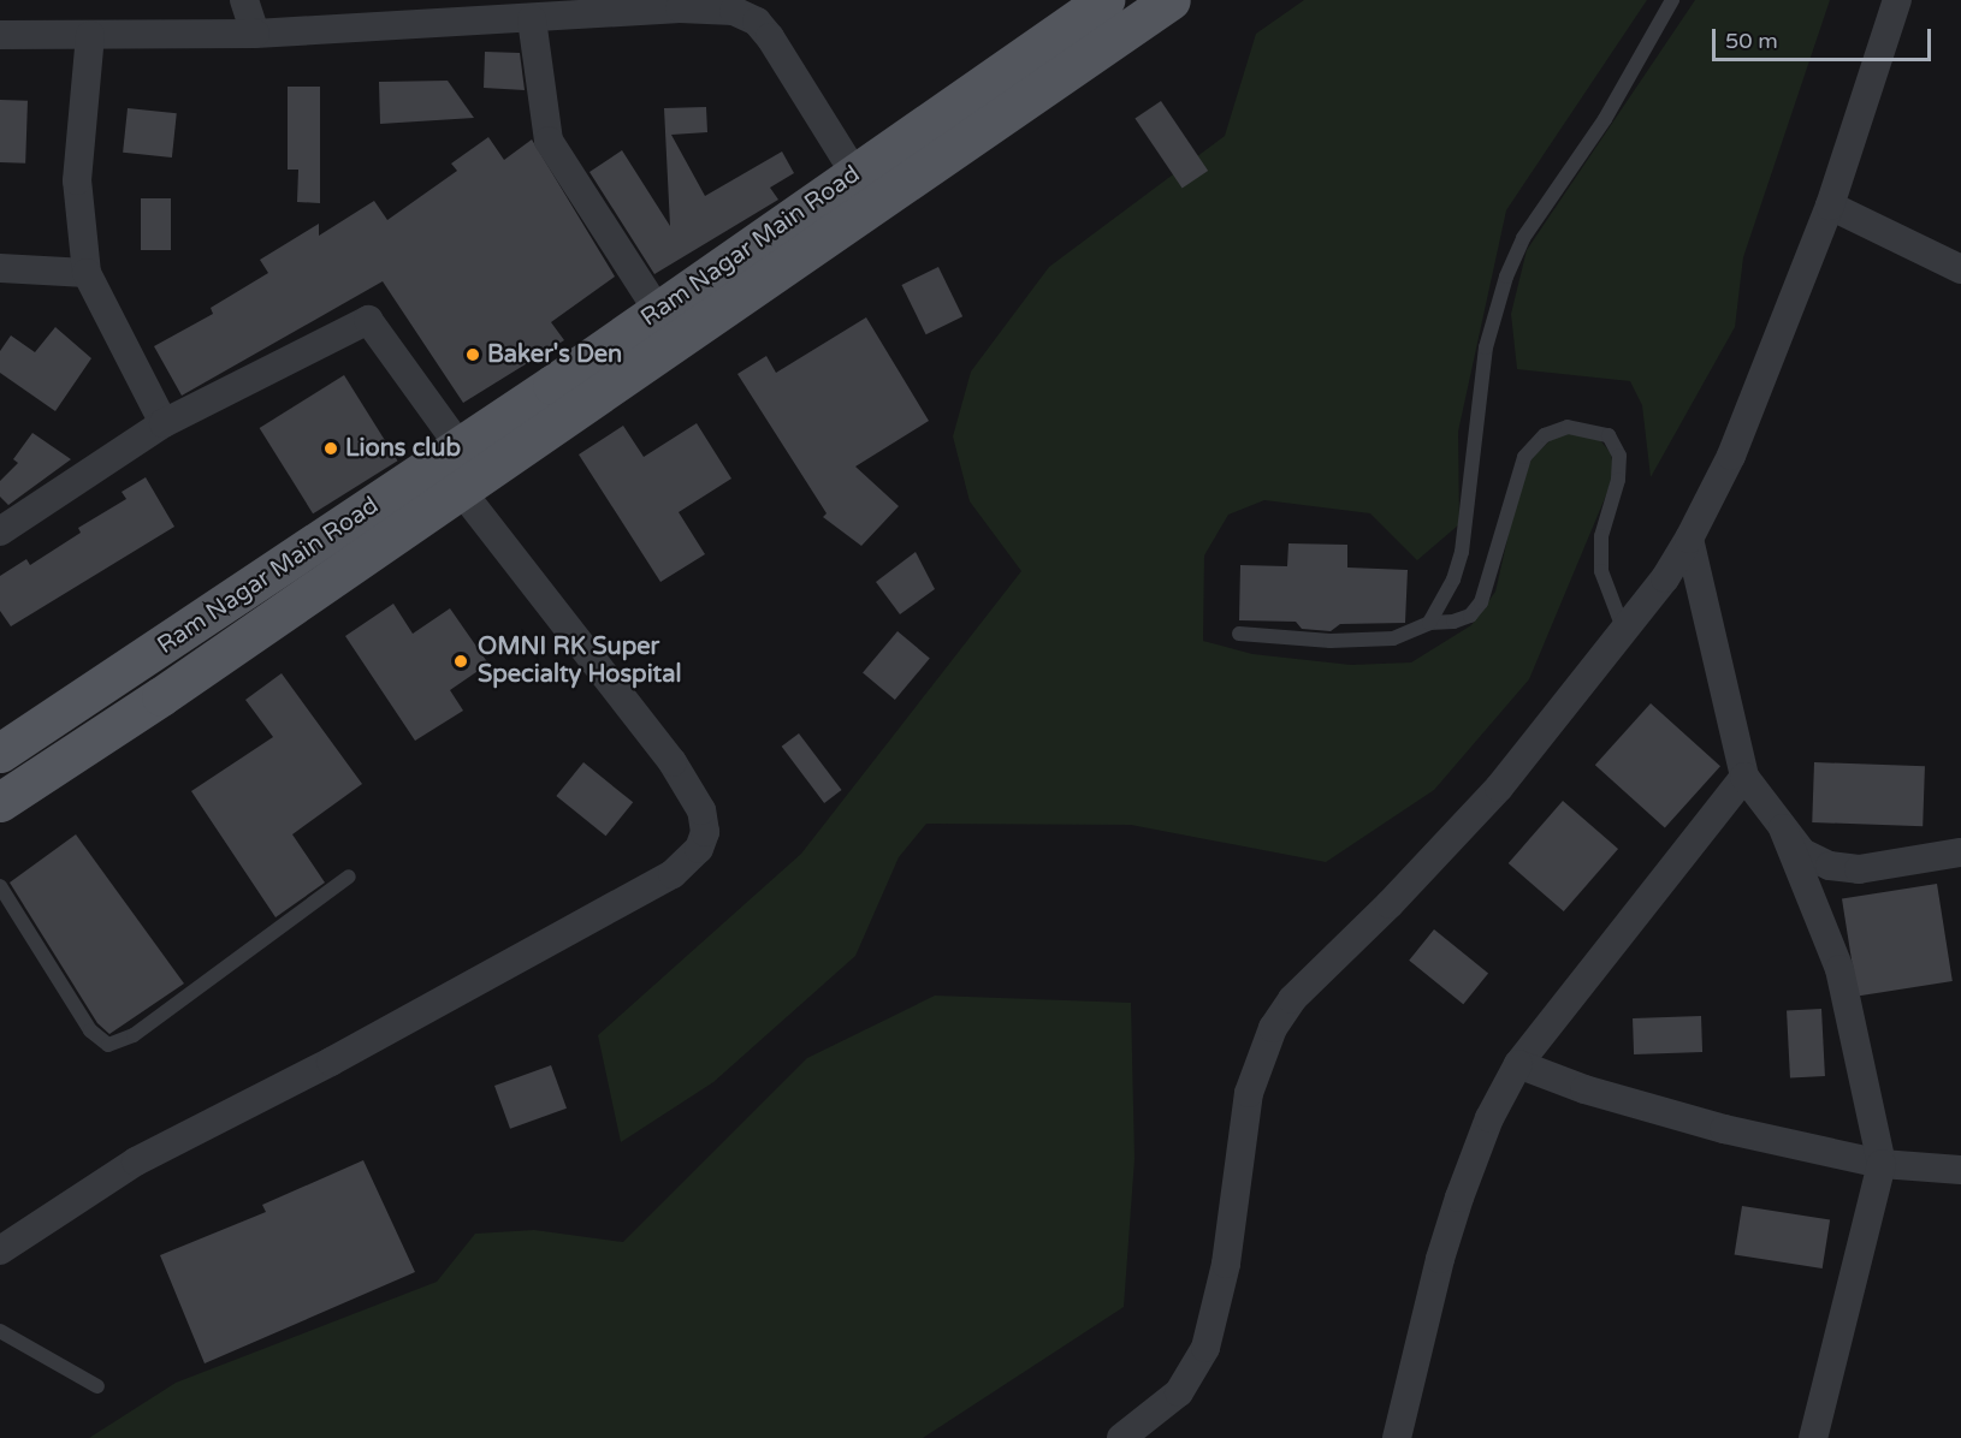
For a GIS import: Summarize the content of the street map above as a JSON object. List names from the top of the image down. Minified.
{"streets":{"main road":["Ram Nagar Main Road"]},"places":["Baker's Den","Lions club","OMNI RK Super Specialty Hospital"],"scale_bar":"50 m"}
